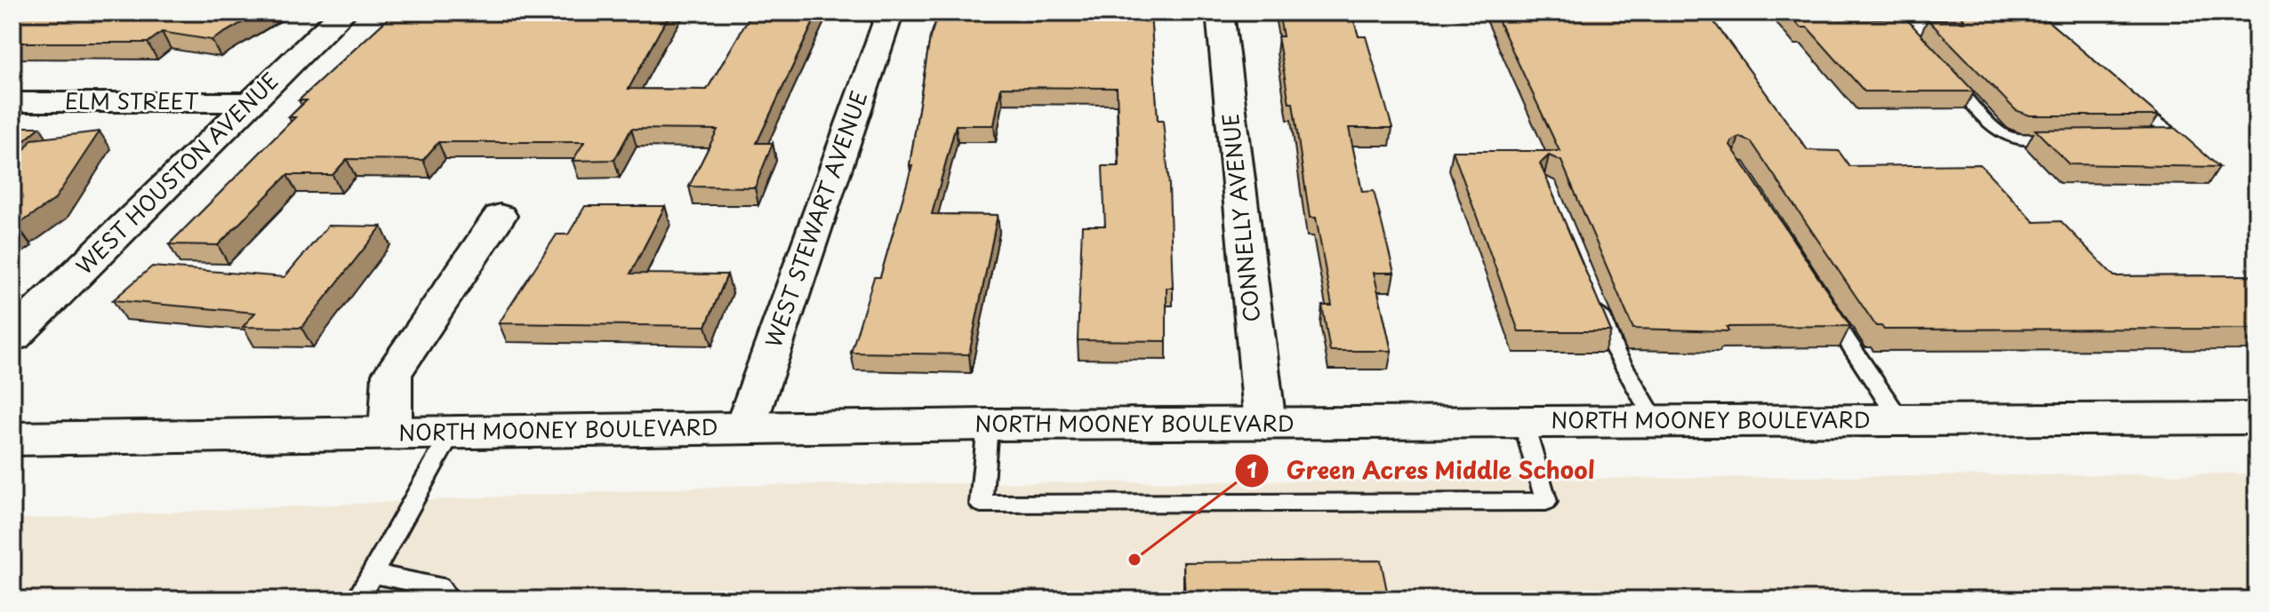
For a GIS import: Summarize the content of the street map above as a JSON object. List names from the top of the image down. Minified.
{"streets":{"street":["ELM STREET","WEST HOUSTON AVENUE","CONNELLY AVENUE","WEST STEWART AVENUE","NORTH MOONEY BOULEVARD"]},"crossings":[["ELM STREET","WEST HOUSTON AVENUE"],["CONNELLY AVENUE","NORTH MOONEY BOULEVARD"],["WEST STEWART AVENUE","NORTH MOONEY BOULEVARD"]],"places":["Green Acres Middle School"]}
